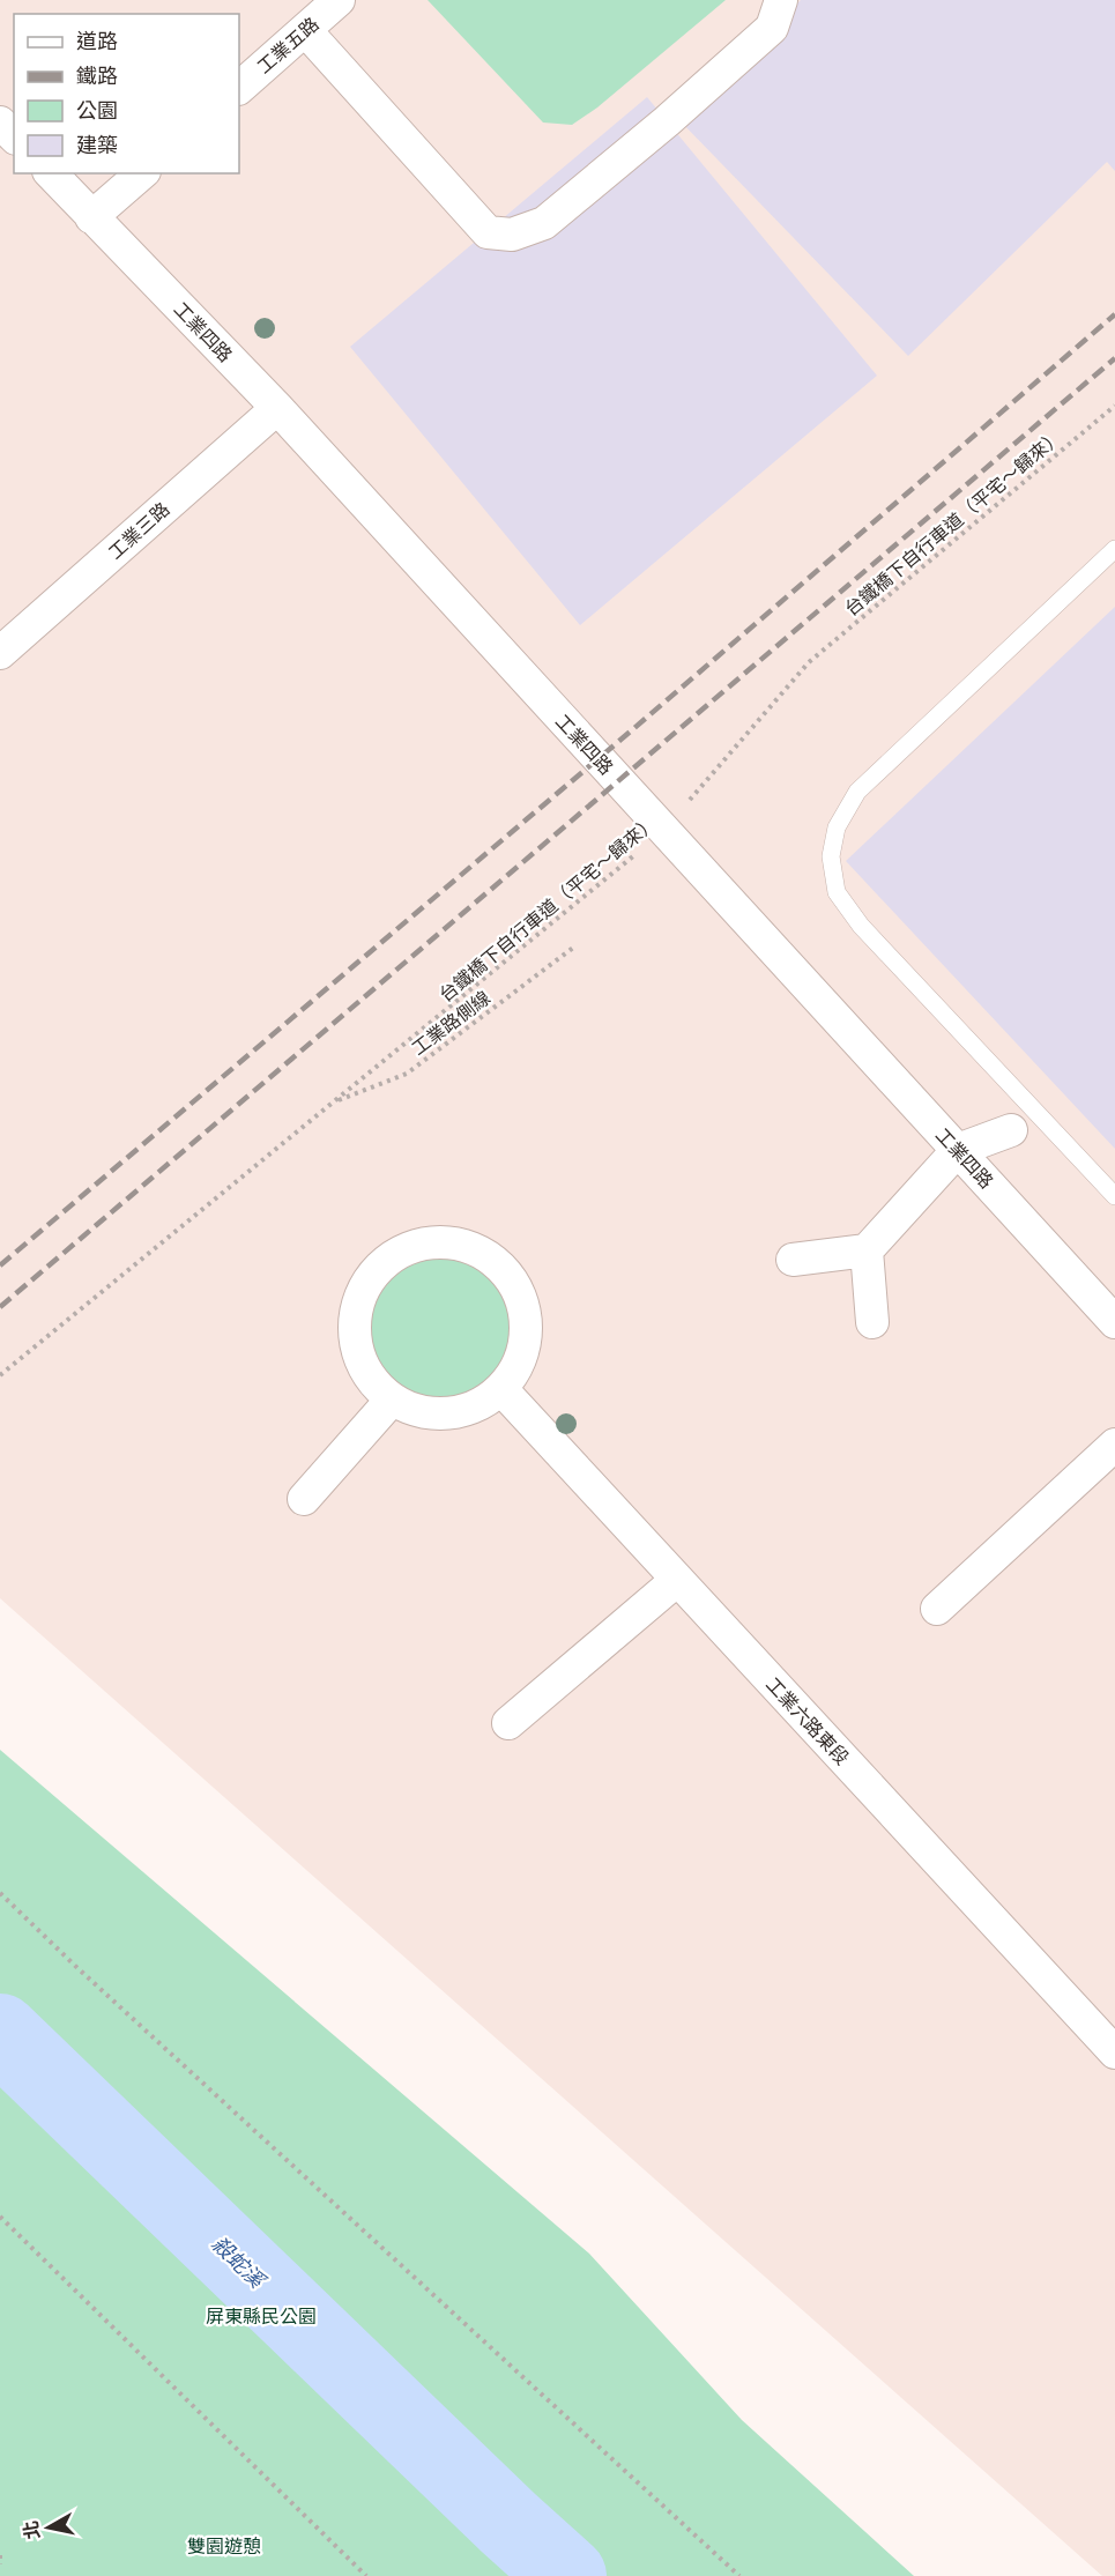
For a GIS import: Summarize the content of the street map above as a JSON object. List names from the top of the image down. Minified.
{"streets":{"street":["工業五路","工業四路","工業三路","工業六路東段"],"path":["台鐵橋下自行車道（平宅～歸來）","工業路側線"]},"crossings":[["工業四路","台鐵橋下自行車道（平宅～歸來）"],["工業四路","工業三路"],["台鐵橋下自行車道（平宅～歸來）","工業路側線"]],"water":["殺蛇溪"],"parks":["屏東縣民公園","雙園遊憩"],"legend":["道路","鐵路","公園","建築"],"north":"left"}
